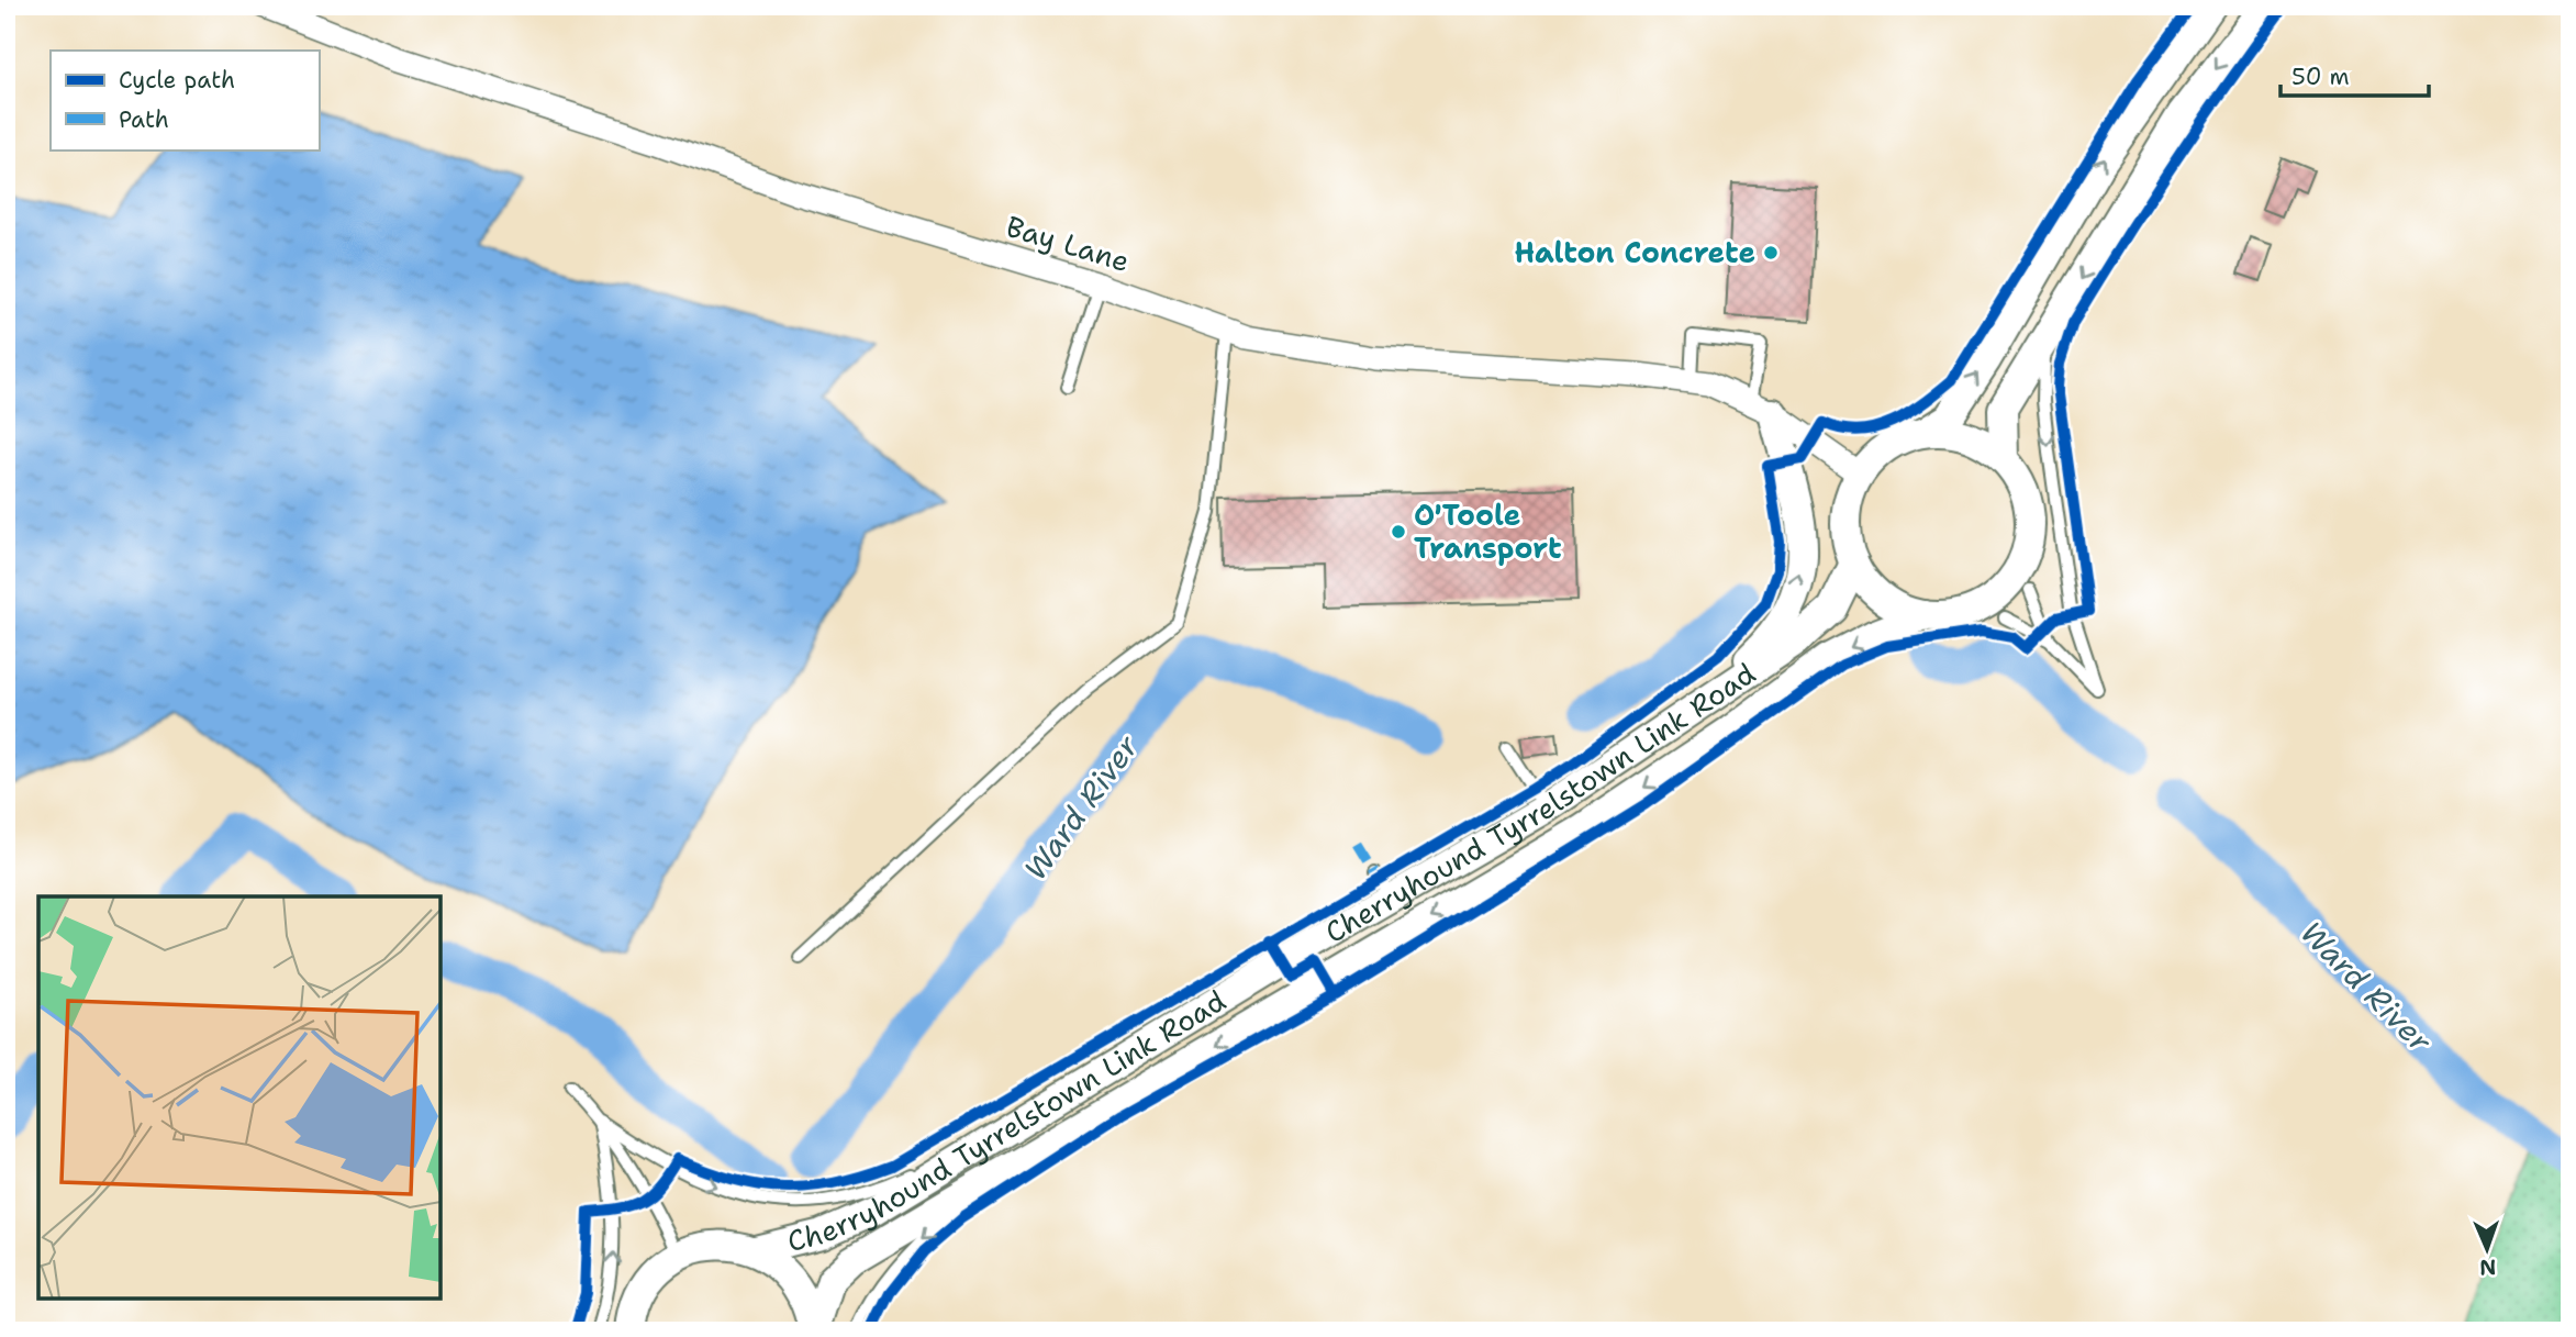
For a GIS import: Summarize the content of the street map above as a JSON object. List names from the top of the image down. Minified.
{"streets":{"street":["Bay Lane","Cherryhound Tyrrelstown Link Road"]},"crossings":[["Bay Lane","Cherryhound Tyrrelstown Link Road"]],"water":["Ward River"],"places":["Halton Concrete","O'Toole Transport"],"legend":["Cycle path","Path"],"scale_bar":"50 m","north":"bottom"}
